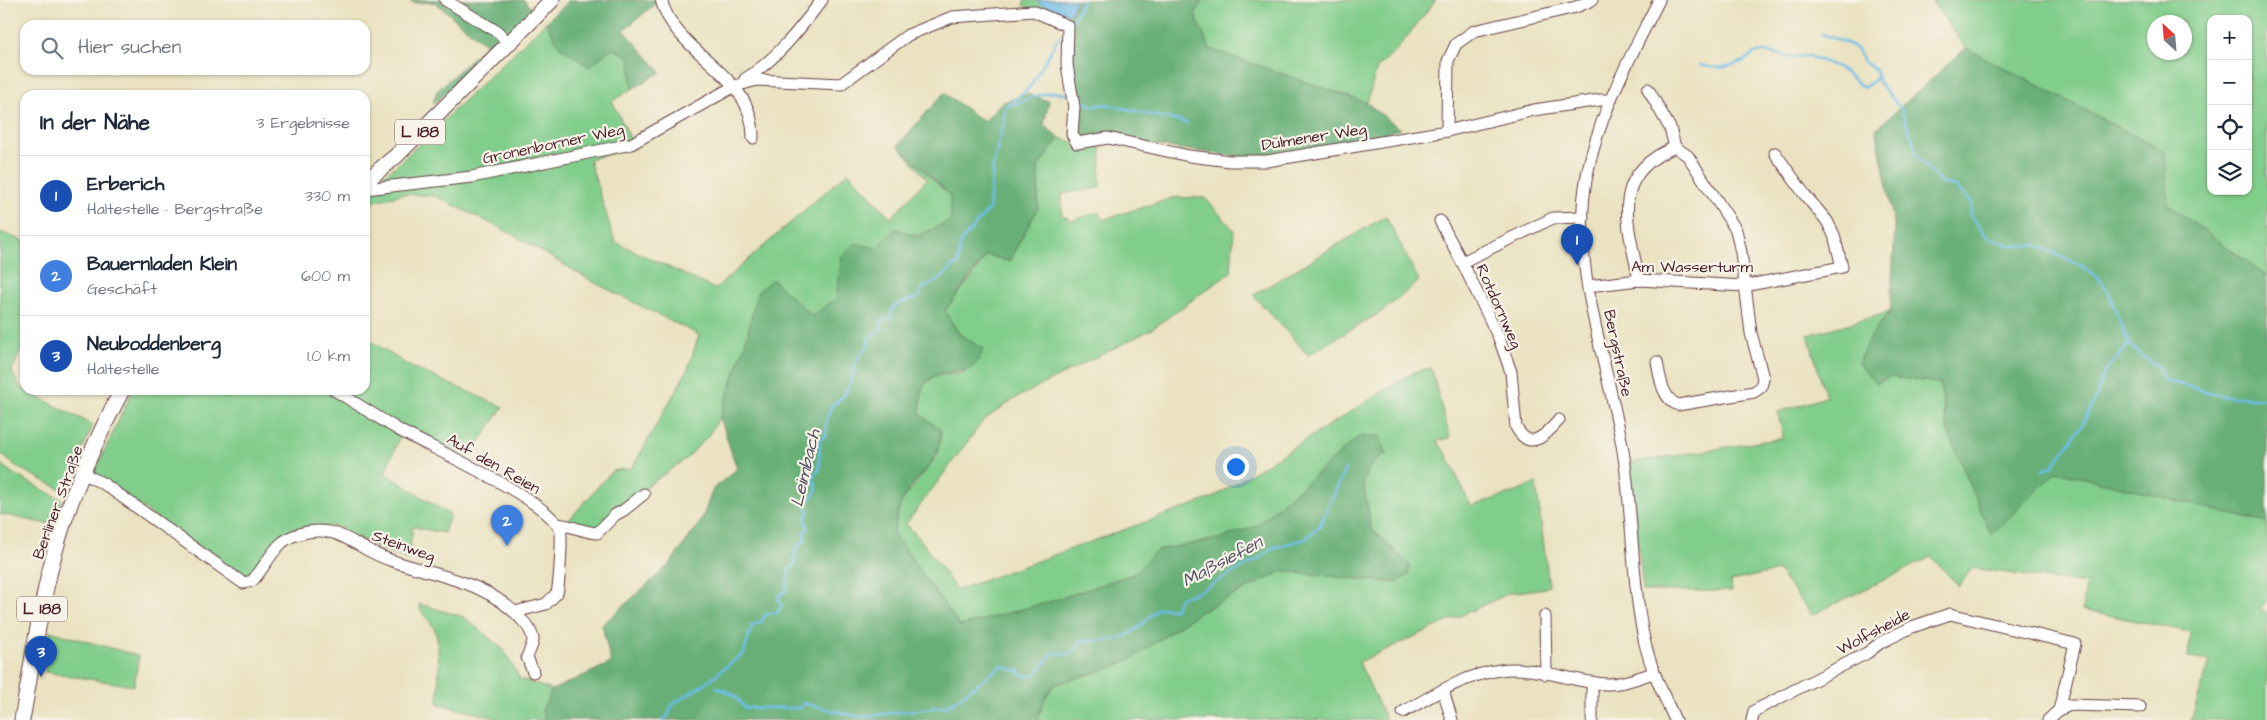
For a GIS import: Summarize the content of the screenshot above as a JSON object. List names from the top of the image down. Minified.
{"streets":{"main road":["L 188","Berliner Straße"],"street":["Dülmener Weg","Gronenborner Weg","Am Wasserturm","Rotdornweg","Bergstraße","Auf den Reien","Steinweg","Wolfsheide"]},"crossings":[["Dülmener Weg","Gronenborner Weg"],["Dülmener Weg","Bergstraße"],["Am Wasserturm","Bergstraße"],["Berliner Straße","Steinweg"]],"water":["Leimbach","Maßsiefen"],"north":"top left","page":{"map_buttons":["+","−"],"search":"Hier suchen","heading":["In der Nähe","3 Ergebnisse"],"list":[{"mark":"1","name":"Erberich","note":"Haltestelle · Bergstraße","value":"330 m"},{"mark":"2","name":"Bauernladen Klein","note":"Geschäft","value":"600 m"},{"mark":"3","name":"Neuboddenberg","note":"Haltestelle","value":"1.0 km"}],"pins":["1","2","3"]}}
